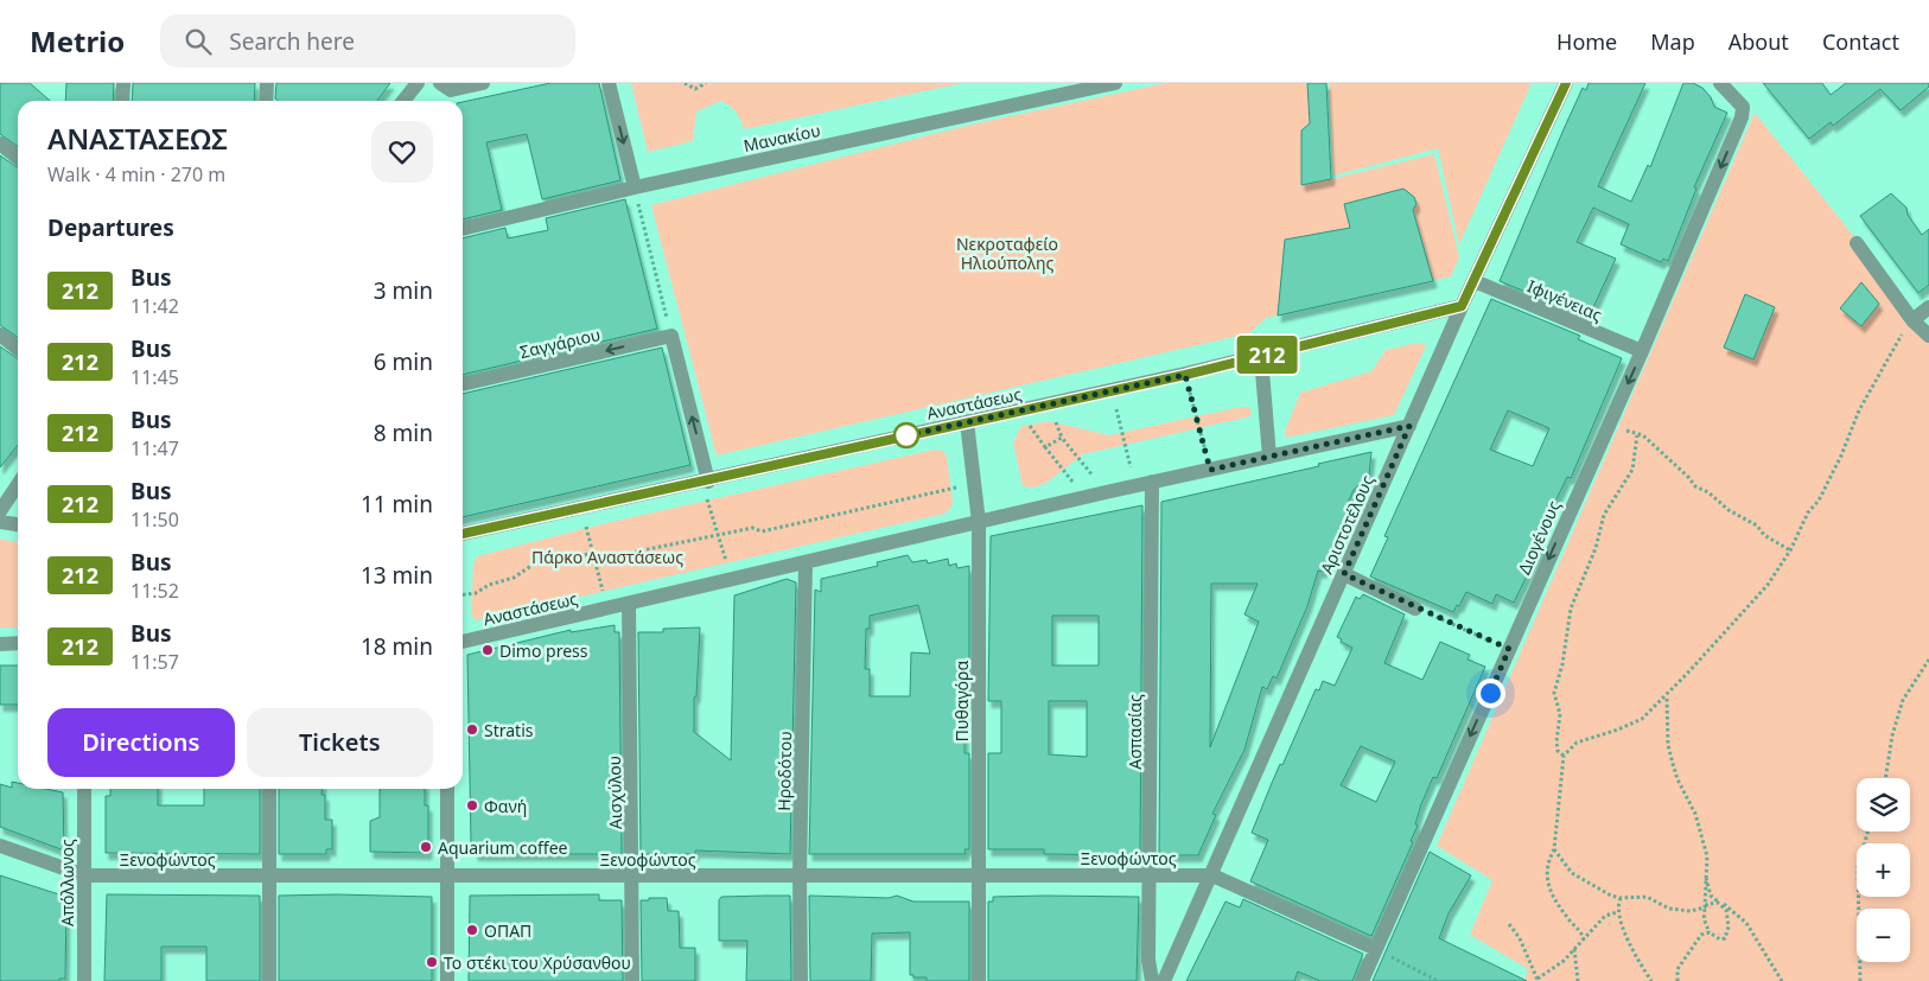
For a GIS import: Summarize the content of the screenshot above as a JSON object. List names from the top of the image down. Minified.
{"streets":{"street":["Μανακίου","Ιφιγένειας","Σαγγάριου","Αναστάσεως","Αριστοτέλους","Διογένους","Πυθαγόρα","Ασπασίας","Ηροδότου","Αισχύλου","Ξενοφώντος","Απόλλωνος"]},"crossings":[["Ιφιγένειας","Αριστοτέλους"],["Ιφιγένειας","Διογένους"],["Αναστάσεως","Αριστοτέλους"],["Αναστάσεως","Πυθαγόρα"],["Αναστάσεως","Ασπασίας"],["Αναστάσεως","Ηροδότου"],["Αναστάσεως","Αισχύλου"],["Αριστοτέλους","Ξενοφώντος"],["Πυθαγόρα","Ξενοφώντος"],["Ασπασίας","Ξενοφώντος"],["Ηροδότου","Ξενοφώντος"],["Αισχύλου","Ξενοφώντος"],["Ξενοφώντος","Απόλλωνος"]],"one_way":["Σαγγάριου","Διογένους"],"parks":["Νεκροταφείο Ηλιούπολης","Πάρκο Αναστάσεως"],"places":["Dimo press","Stratis","Φανή","Aquarium coffee","ΟΠΑΠ","Το στέκι του Χρύσανθου"],"lines":["bus line 212"],"page":{"header":"Metrio","search":"Search here","nav":["Home","Map","About","Contact"],"on_map":"212","heading":[["ΑΝΑΣΤΑΣΕΩΣ","Walk · 4 min · 270 m"],"Departures"],"list":[{"mark":"212","name":"Bus","note":"11:42","value":"3 min"},{"mark":"212","name":"Bus","note":"11:45","value":"6 min"},{"mark":"212","name":"Bus","note":"11:47","value":"8 min"},{"mark":"212","name":"Bus","note":"11:50","value":"11 min"},{"mark":"212","name":"Bus","note":"11:52","value":"13 min"},{"mark":"212","name":"Bus","note":"11:57","value":"18 min"}],"buttons":["Directions","Tickets"],"map_buttons":["+","−"]}}
